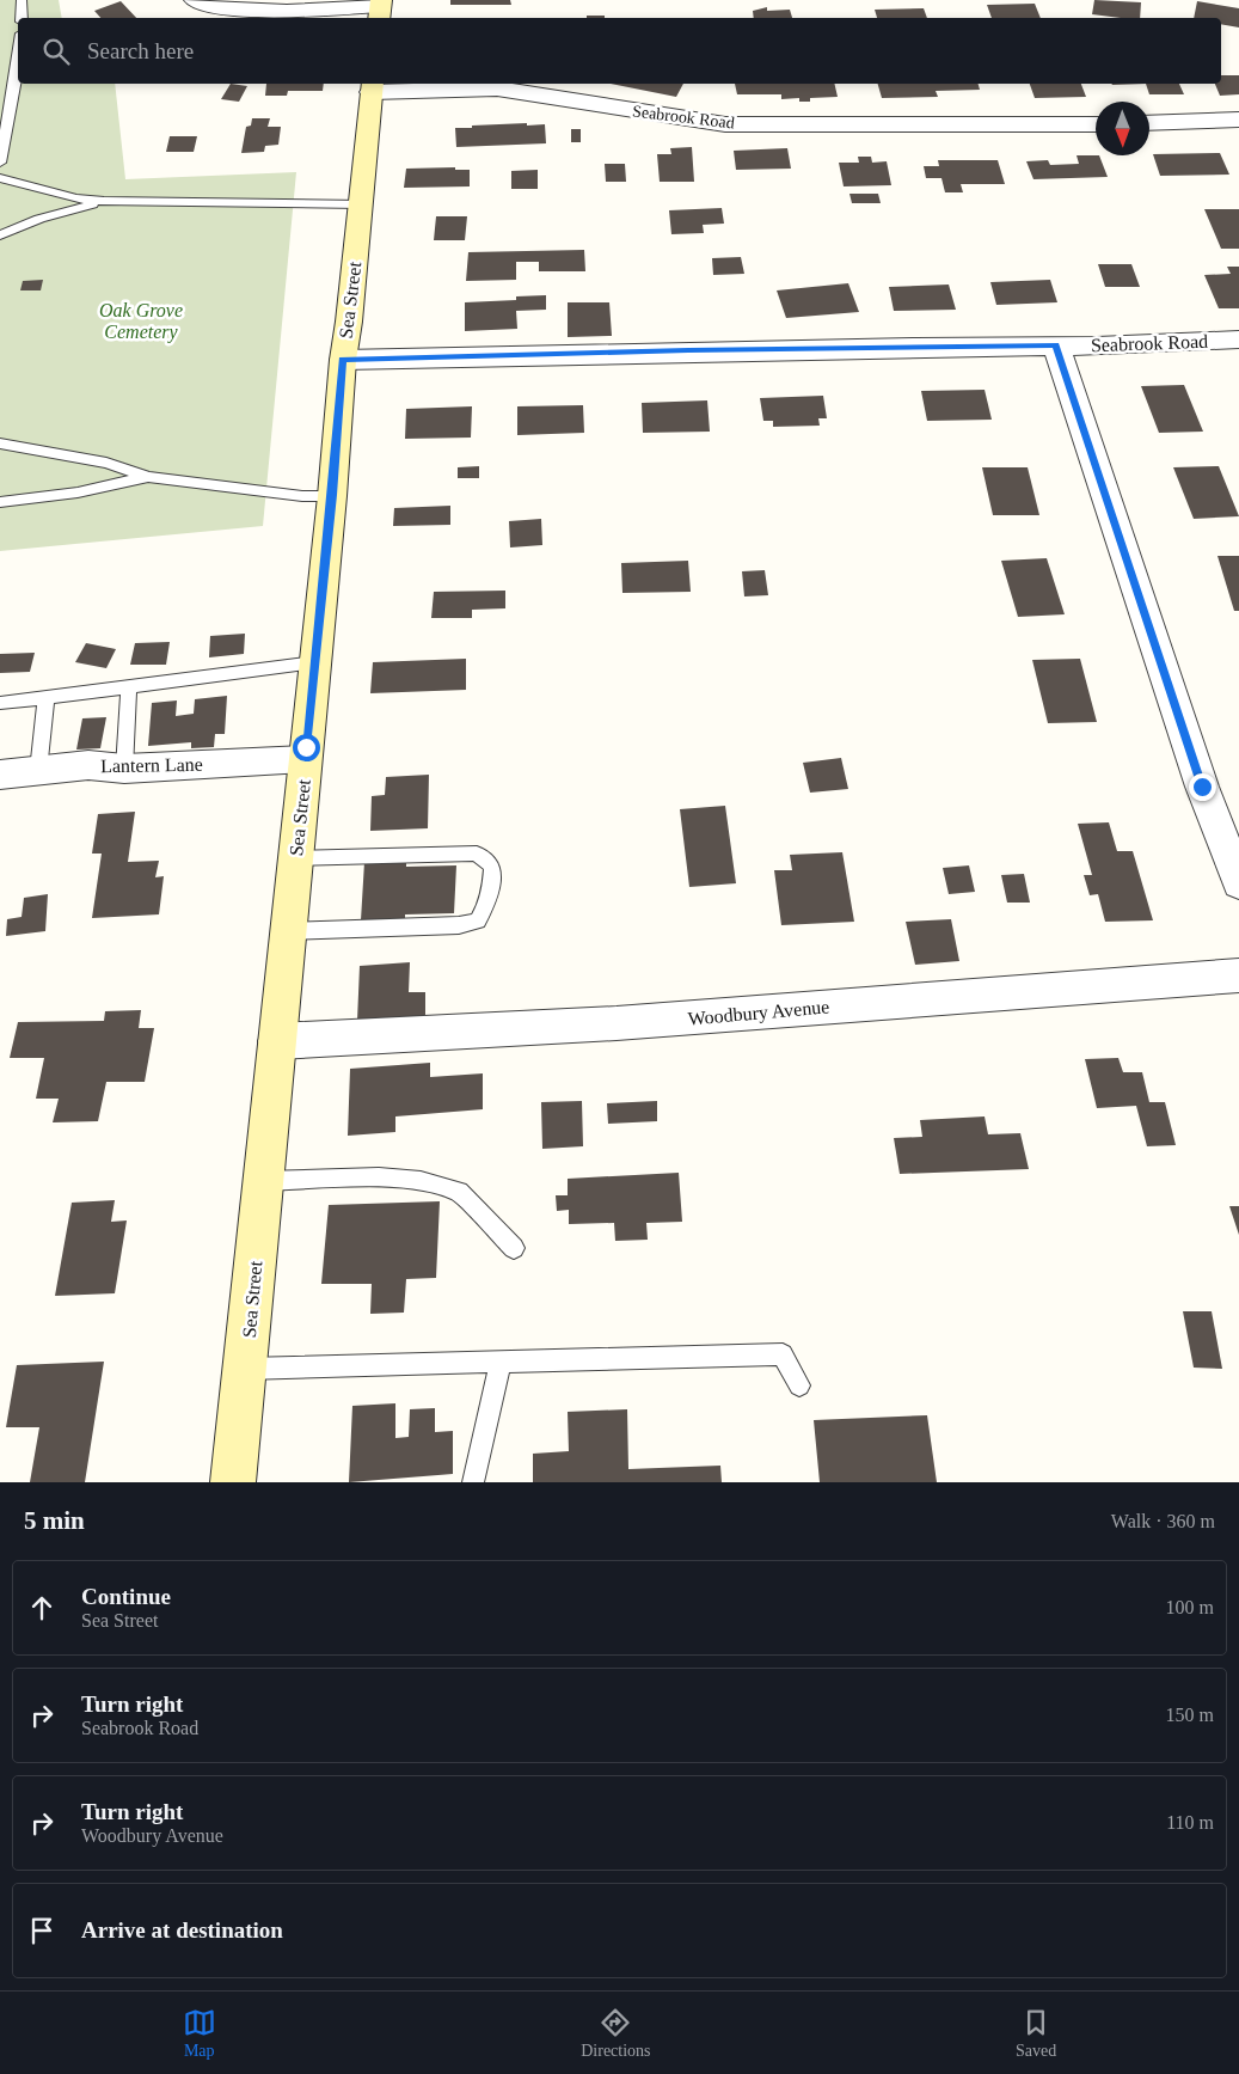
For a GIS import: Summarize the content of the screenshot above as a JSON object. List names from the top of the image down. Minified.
{"streets":{"street":["Seabrook Road","Sea Street","Lantern Lane","Woodbury Avenue"]},"crossings":[["Seabrook Road","Sea Street"],["Sea Street","Lantern Lane"],["Sea Street","Woodbury Avenue"]],"parks":["Oak Grove Cemetery"],"north":"bottom","page":{"search":"Search here","heading":["5 min","Walk · 360 m"],"list":[["Continue","Sea Street","100 m"],["Turn right","Seabrook Road","150 m"],["Turn right","Woodbury Avenue","110 m"],"Arrive at destination"],"nav":["Map","Directions","Saved"]}}
